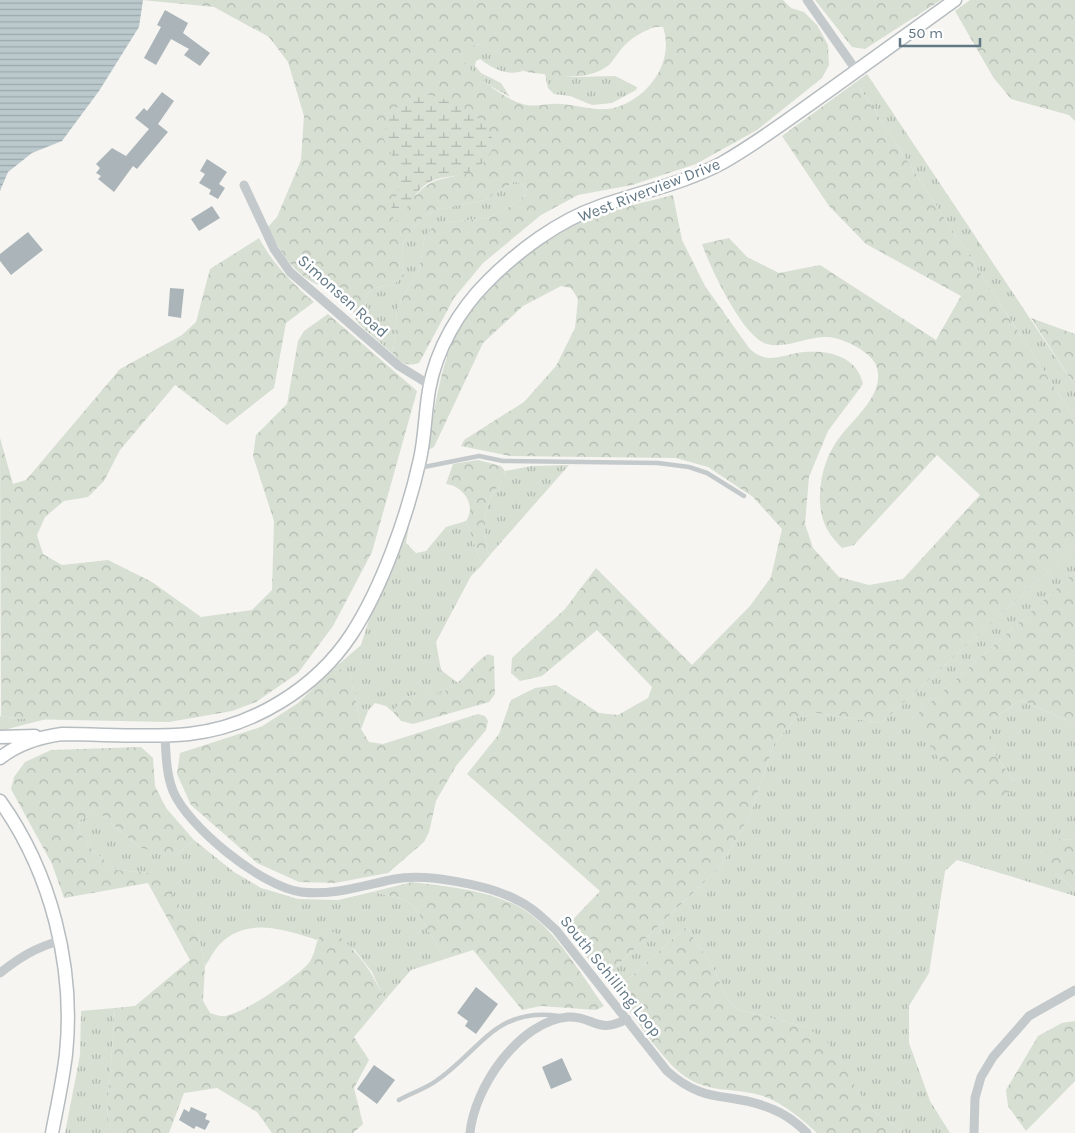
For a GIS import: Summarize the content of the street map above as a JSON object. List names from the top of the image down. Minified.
{"streets":{"street":["West Riverview Drive","Simonsen Road","South Schilling Loop"]},"crossings":[["West Riverview Drive","Simonsen Road"],["West Riverview Drive","South Schilling Loop"]],"scale_bar":"50 m"}
